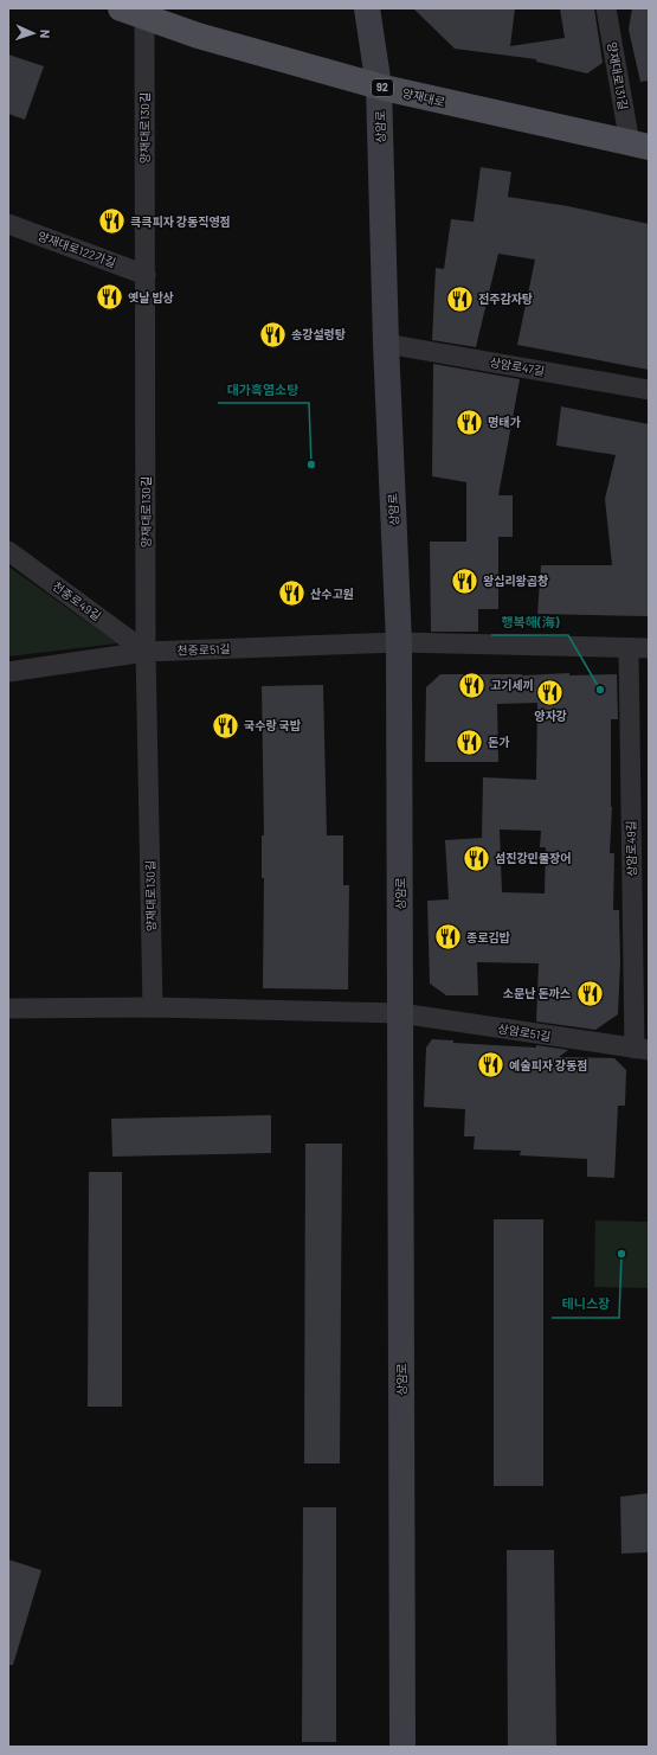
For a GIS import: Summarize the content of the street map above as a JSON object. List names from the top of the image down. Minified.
{"streets":{"main road":["92","양재대로"],"street":["양재대로131길","상암로","양재대로130길","양재대로122가길","상암로47길","천중로49길","천중로51길","상암로49길","상암로51길"]},"crossings":[["양재대로131길","양재대로"],["양재대로","상암로"],["양재대로","양재대로130길"],["상암로","상암로47길"],["상암로","천중로51길"],["상암로","상암로51길"],["양재대로130길","양재대로122가길"],["양재대로130길","천중로49길"],["양재대로130길","천중로51길"],["천중로49길","천중로51길"],["상암로49길","상암로51길"]],"places":{"restaurant":["큭큭피자 강동직영점","옛날 밥상","전주감자탕","송강설렁탕","명태가","왕십리왕곱창","산수고원","고기세끼","양자강","국수랑 국밥","돈가","섬진강민물장어","종로김밥","소문난 돈까스","예술피자 강동점"],"other":["대가흑염소탕","행복해(海)","테니스장"]},"north":"right"}
